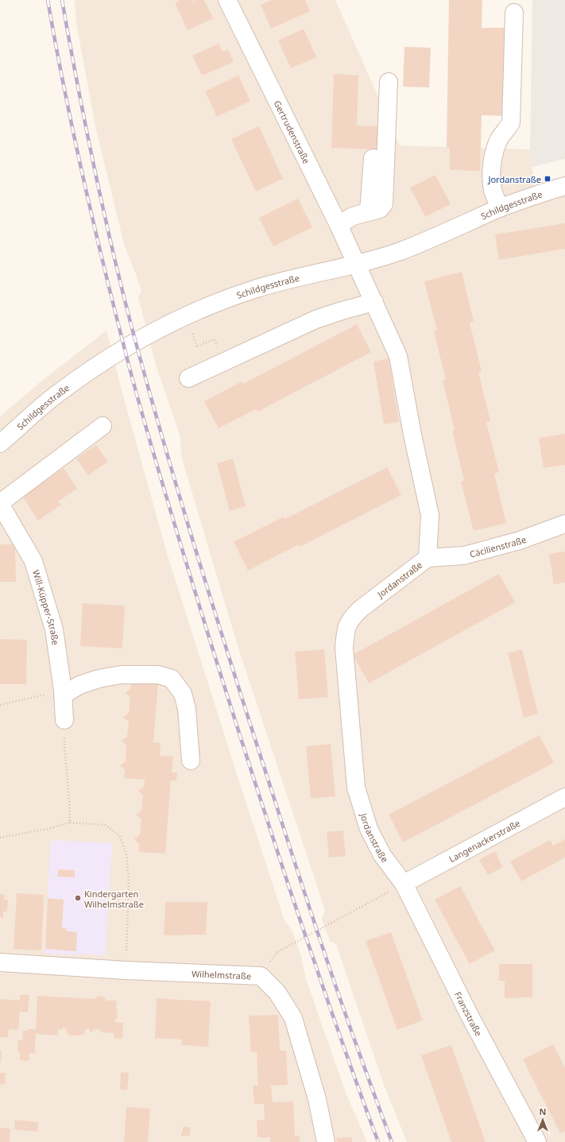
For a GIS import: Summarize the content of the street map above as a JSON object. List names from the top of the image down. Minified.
{"streets":{"street":["Gertrudenstraße","Schildgesstraße","Cäcilienstraße","Jordanstraße","Will-Küpper-Straße","Langenackerstraße","Wilhelmstraße","Franzstraße"]},"crossings":[["Gertrudenstraße","Schildgesstraße"],["Gertrudenstraße","Jordanstraße"],["Schildgesstraße","Jordanstraße"],["Cäcilienstraße","Jordanstraße"],["Jordanstraße","Langenackerstraße"],["Jordanstraße","Franzstraße"],["Langenackerstraße","Franzstraße"]],"places":{"transit":["Jordanstraße"],"other":["Kindergarten Wilhelmstraße"]},"north":"top"}
